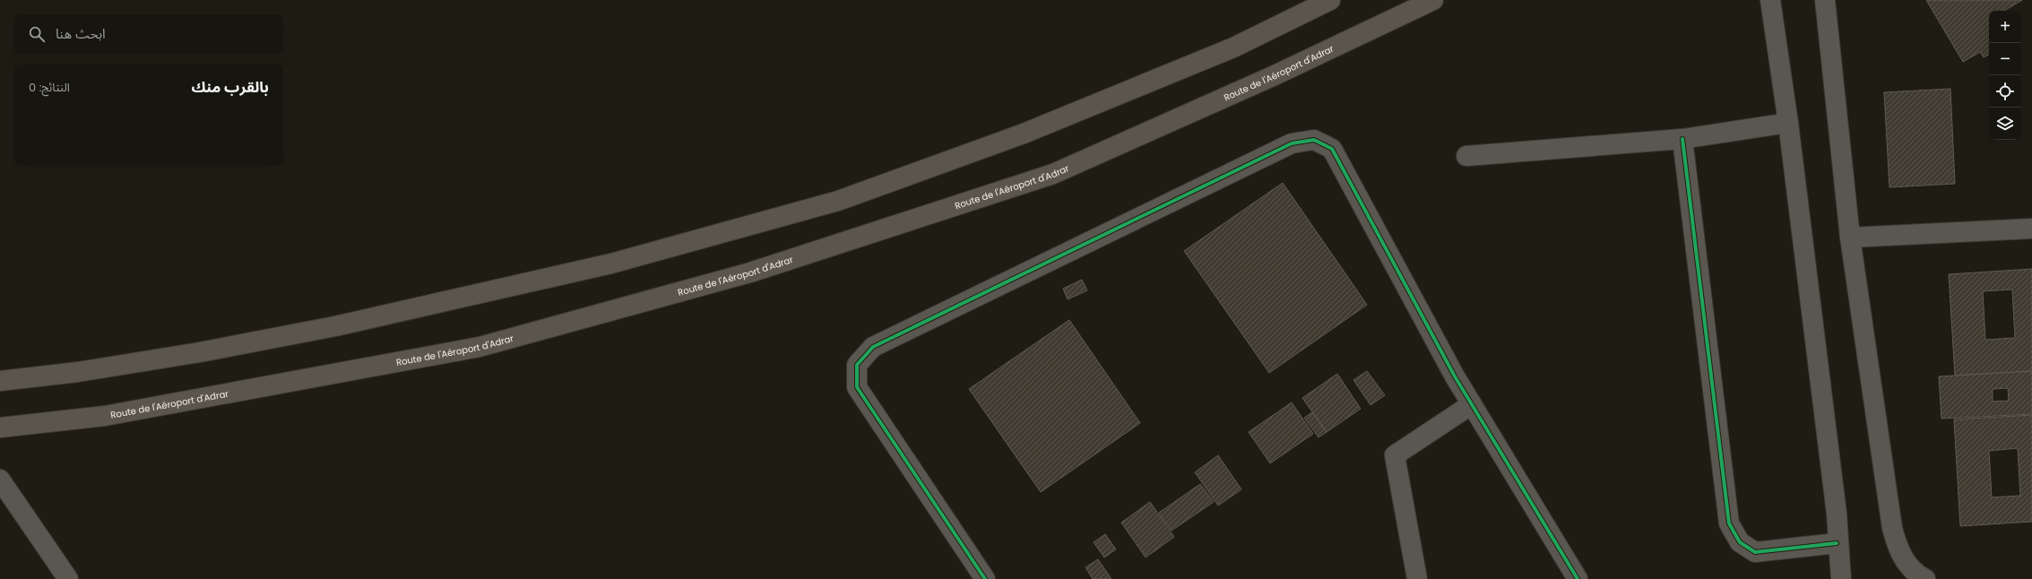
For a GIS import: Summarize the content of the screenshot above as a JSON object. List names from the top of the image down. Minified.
{"streets":{"main road":["Route de l'Aéroport d'Adrar"]},"page":{"map_buttons":["+","−"],"search":"ابحث هنا","heading":["بالقرب منك","النتائج: 0"]}}
